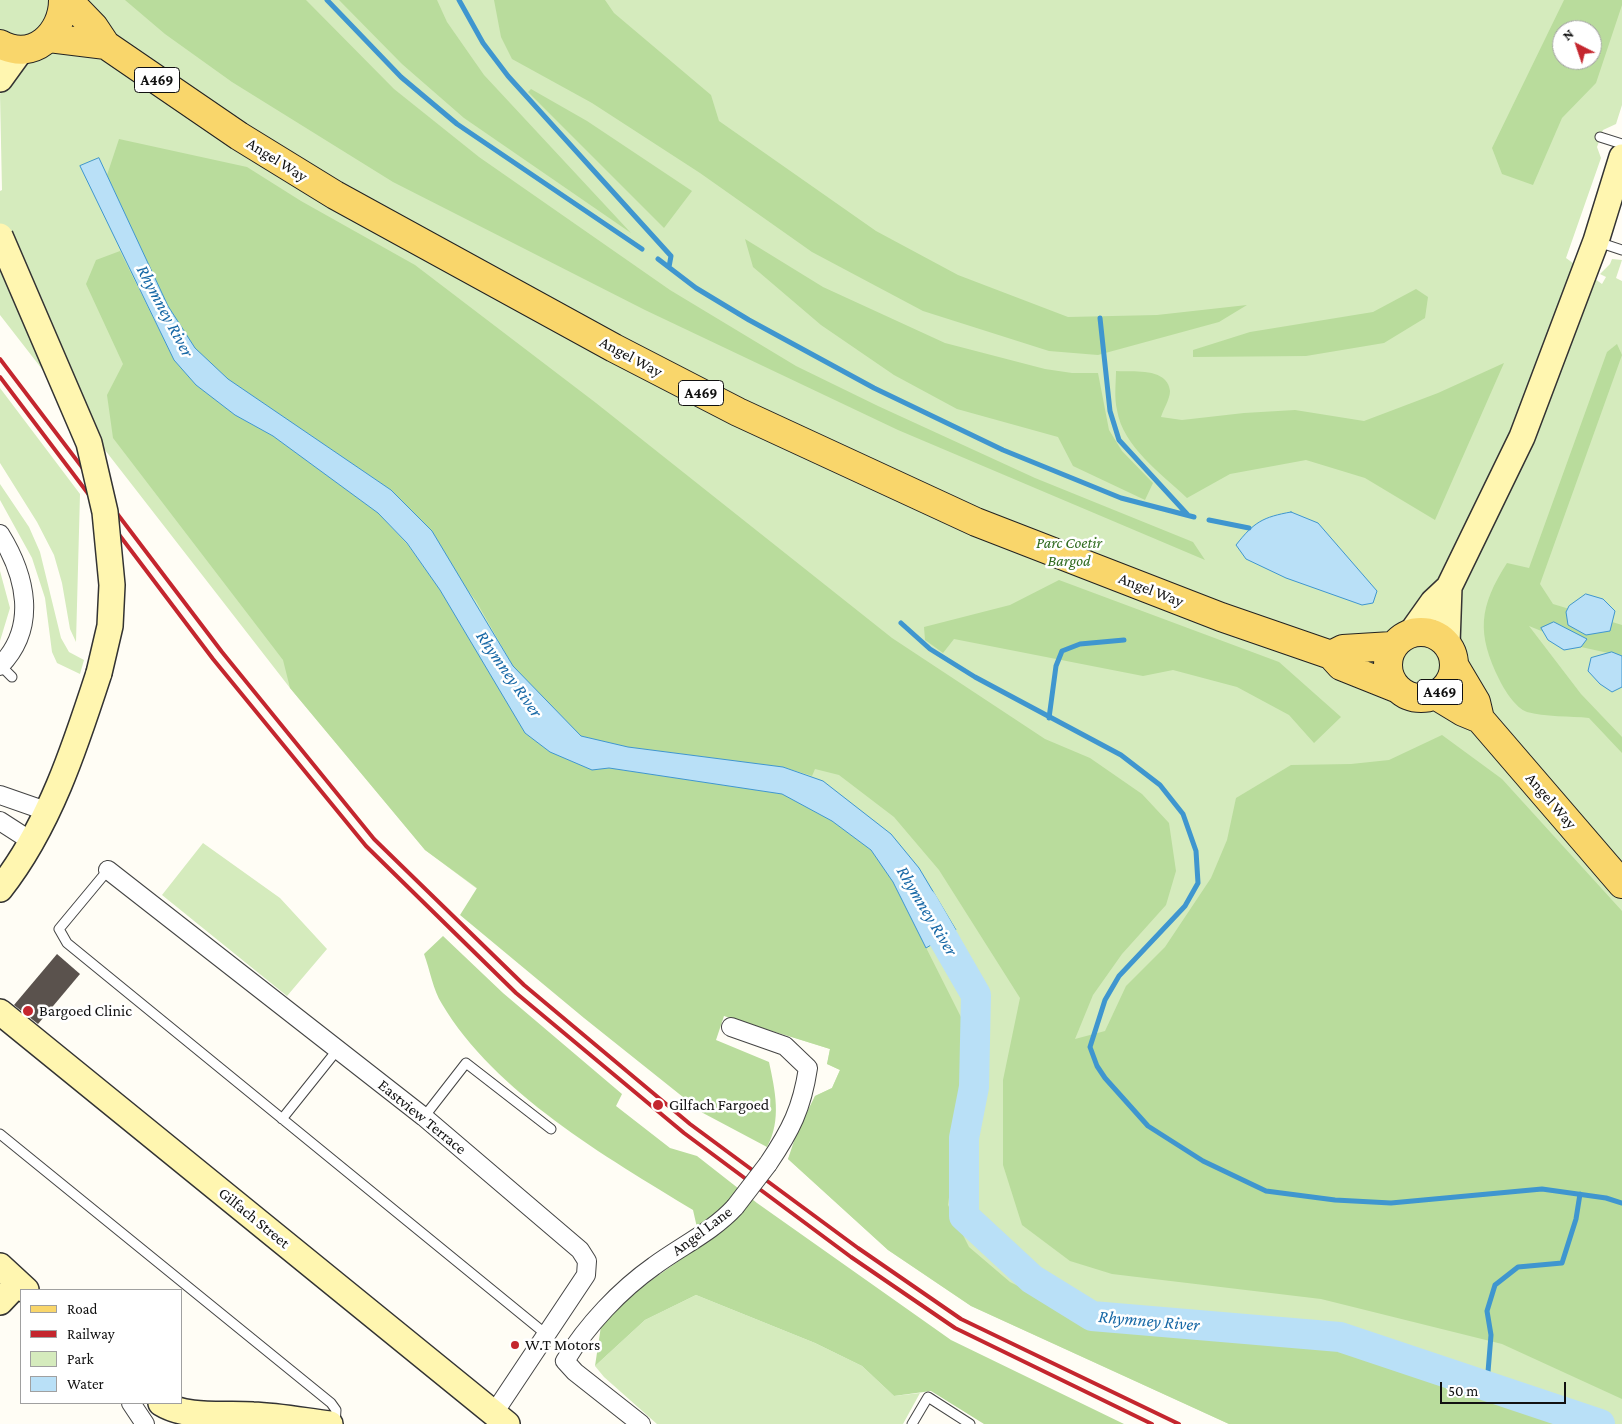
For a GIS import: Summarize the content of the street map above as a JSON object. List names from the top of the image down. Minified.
{"streets":{"main road":["A469","Angel Way"],"street":["Eastview Terrace","Gilfach Street","Angel Lane"]},"crossings":[["A469","Angel Way"],["Eastview Terrace","Gilfach Street"]],"water":["Rhymney River"],"parks":["Parc Coetir Bargod"],"places":["Bargoed Clinic","Gilfach Fargoed","W.T Motors"],"legend":["Road","Railway","Park","Water"],"scale_bar":"50 m","north":"top left"}
